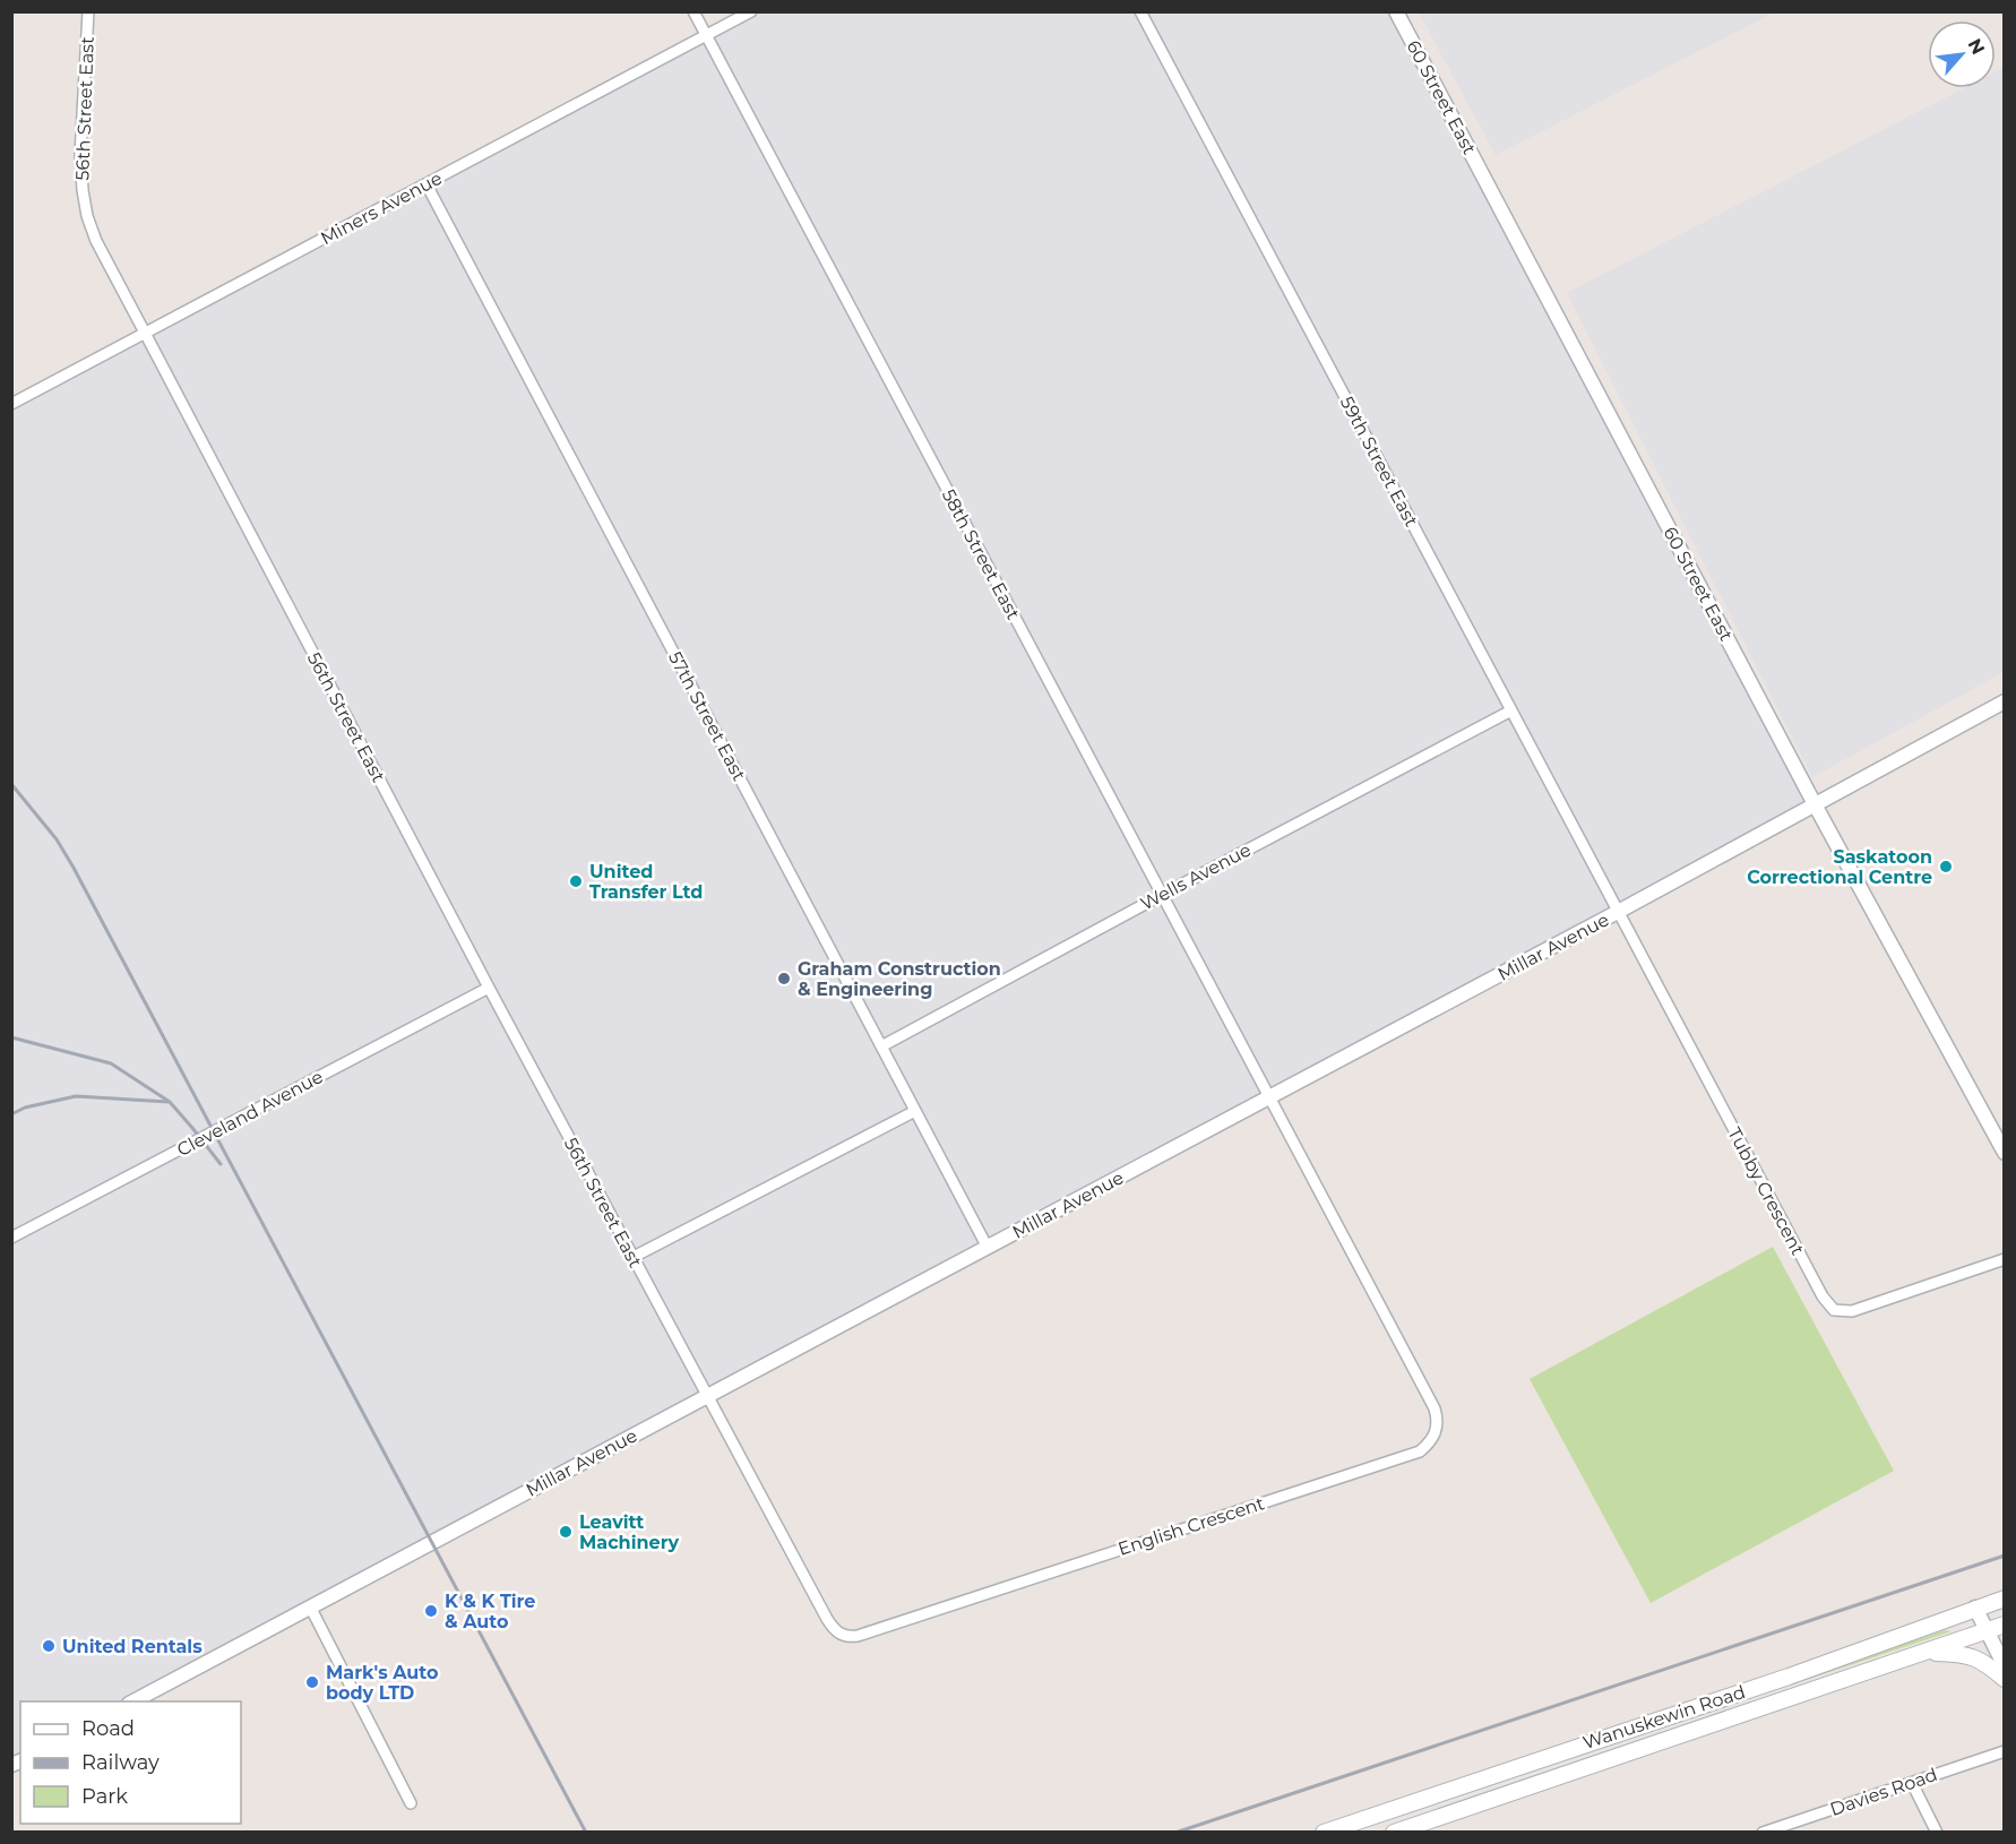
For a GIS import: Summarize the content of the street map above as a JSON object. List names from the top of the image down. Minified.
{"streets":{"main road":["Wanuskewin Road"],"street":["60 Street East","56th Street East","Miners Avenue","59th Street East","58th Street East","57th Street East","Wells Avenue","Millar Avenue","Cleveland Avenue","Tubby Crescent","English Crescent","Davies Road"]},"crossings":[["60 Street East","Millar Avenue"],["56th Street East","Miners Avenue"],["56th Street East","Millar Avenue"],["56th Street East","Cleveland Avenue"],["56th Street East","English Crescent"],["Miners Avenue","58th Street East"],["Miners Avenue","57th Street East"],["59th Street East","Wells Avenue"],["59th Street East","Millar Avenue"],["59th Street East","Tubby Crescent"],["58th Street East","Wells Avenue"],["58th Street East","Millar Avenue"],["58th Street East","English Crescent"],["57th Street East","Wells Avenue"],["57th Street East","Millar Avenue"],["Millar Avenue","Tubby Crescent"],["Millar Avenue","English Crescent"]],"places":["Saskatoon Correctional Centre","United Transfer Ltd","Graham Construction & Engineering","Leavitt Machinery","K & K Tire & Auto","United Rentals","Mark's Auto body LTD"],"legend":["Road","Railway","Park"],"north":"top right"}
